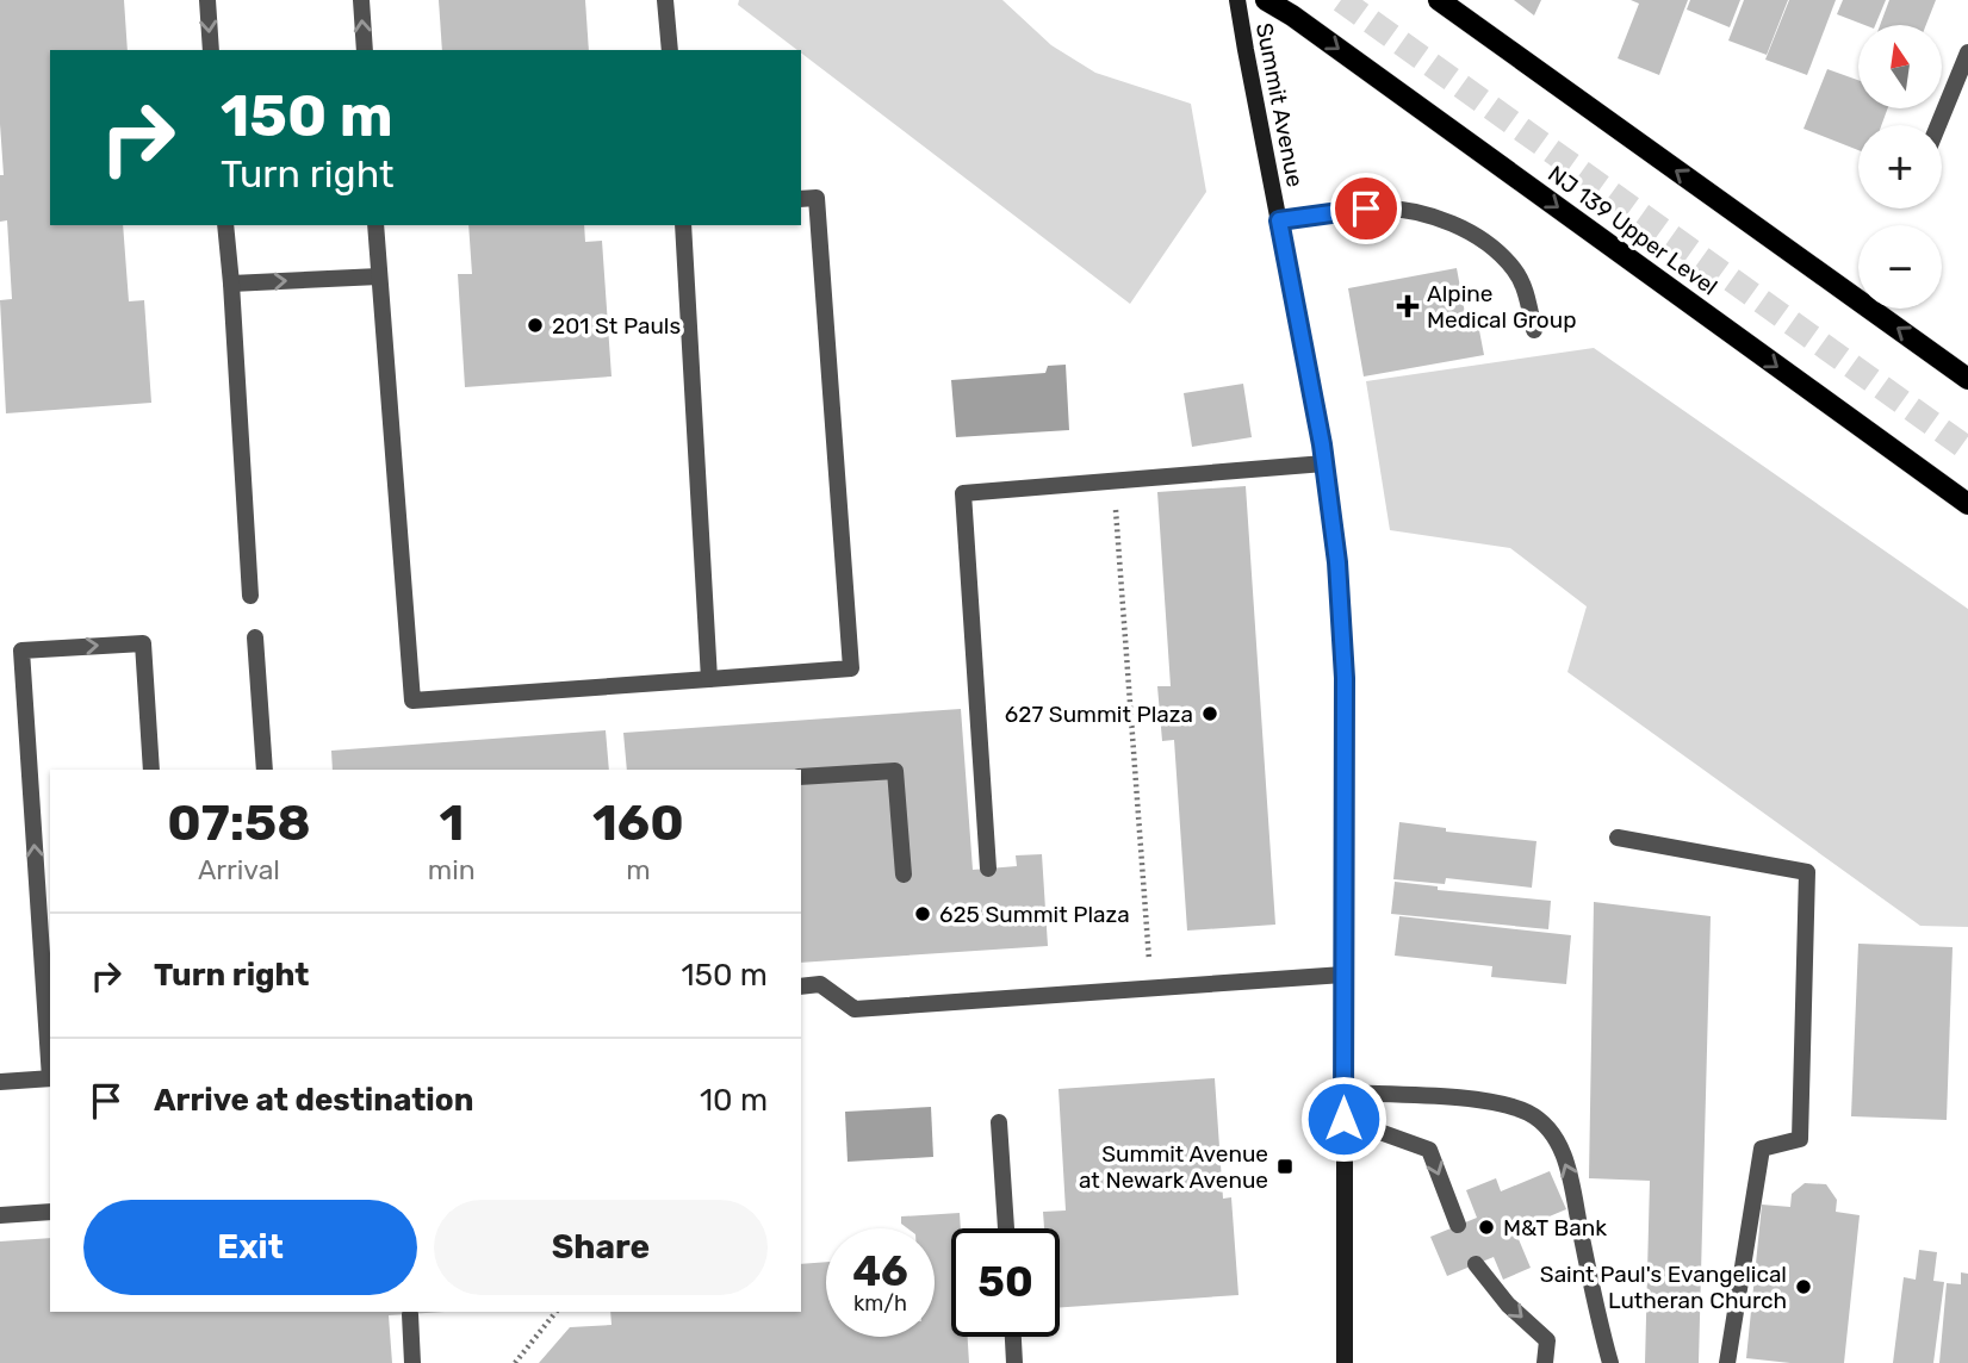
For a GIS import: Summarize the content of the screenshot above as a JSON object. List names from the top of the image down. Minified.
{"streets":{"main road":["Summit Avenue","NJ 139 Upper Level"]},"places":{"health":["Alpine Medical Group"],"other":["201 St Pauls","627 Summit Plaza","625 Summit Plaza","M&T Bank","Saint Paul's Evangelical Lutheran Church"],"transit":["Summit Avenue at Newark Avenue"]},"north":"top","page":{"map_buttons":["+","−"],"turn":["150 m","Turn right"],"eta":["07:58","Arrival","1","min","160","m"],"list":[{"name":"Turn right","value":"150 m"},{"name":"Arrive at destination","value":"10 m"}],"buttons":["Exit","Share"],"speed":"46 km/h","limit":"50"}}
